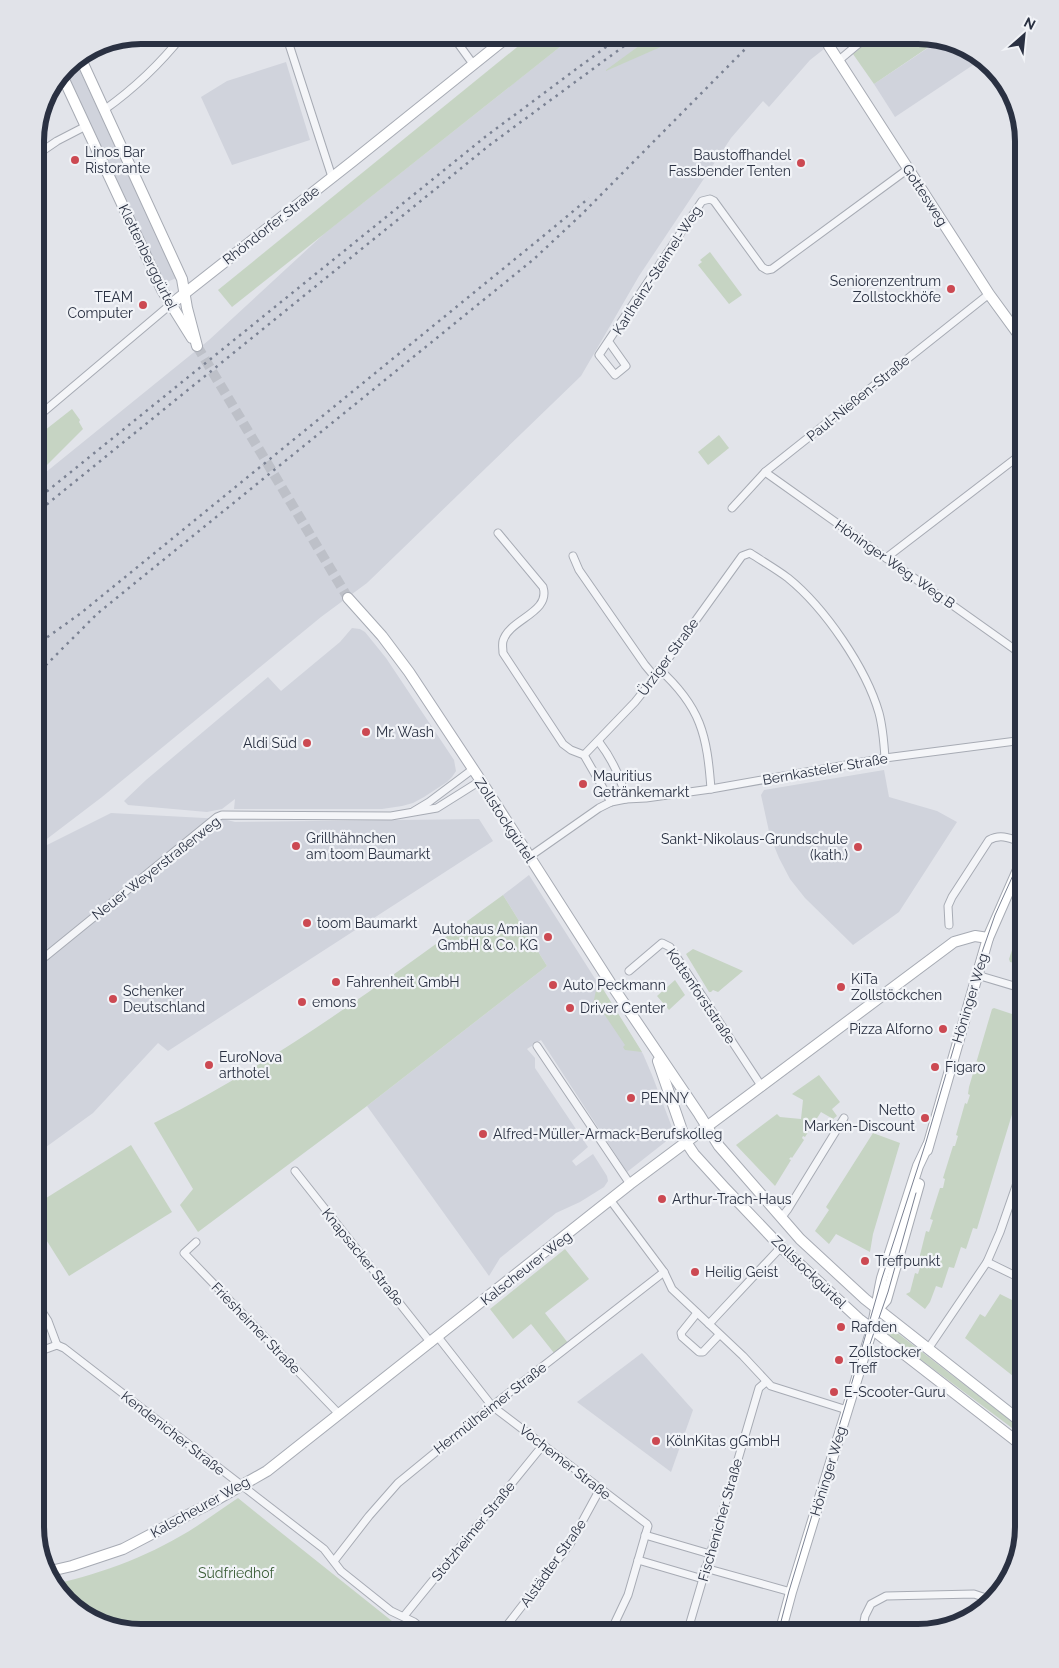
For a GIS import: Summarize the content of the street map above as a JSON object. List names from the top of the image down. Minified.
{"streets":{"street":["Gottesweg","Rhöndorfer Straße","Klettenberggürtel","Karlheinz-Steimel-Weg","Paul-Nießen-Straße","Höninger Weg, Weg B","Ürziger Straße","Bernkasteler Straße","Zollstockgürtel","Neuer Weyerstraßerweg","Kottenforststraße","Höninger Weg","Knapsacker Straße","Kalscheurer Weg","Friesheimer Straße","Hermülheimer Straße","Kendenicher Straße","Vochemer Straße","Fischenicher Straße","Stotzheimer Straße","Alstädter Straße"]},"crossings":[["Gottesweg","Karlheinz-Steimel-Weg"],["Gottesweg","Paul-Nießen-Straße"],["Rhöndorfer Straße","Klettenberggürtel"],["Paul-Nießen-Straße","Höninger Weg, Weg B"],["Ürziger Straße","Bernkasteler Straße"],["Bernkasteler Straße","Zollstockgürtel"],["Zollstockgürtel","Neuer Weyerstraßerweg"],["Zollstockgürtel","Höninger Weg"],["Zollstockgürtel","Kalscheurer Weg"],["Kottenforststraße","Kalscheurer Weg"],["Höninger Weg","Kalscheurer Weg"],["Knapsacker Straße","Kalscheurer Weg"],["Knapsacker Straße","Vochemer Straße"],["Kalscheurer Weg","Friesheimer Straße"],["Kalscheurer Weg","Kendenicher Straße"],["Kalscheurer Weg","Vochemer Straße"],["Hermülheimer Straße","Kendenicher Straße"],["Hermülheimer Straße","Vochemer Straße"],["Kendenicher Straße","Stotzheimer Straße"],["Vochemer Straße","Stotzheimer Straße"],["Vochemer Straße","Alstädter Straße"]],"parks":["Südfriedhof"],"places":["Linos Bar Ristorante","Baustoffhandel Fassbender Tenten","Seniorenzentrum Zollstockhöfe","TEAM Computer","Mr. Wash","Aldi Süd","Mauritius Getränkemarkt","Grillhähnchen am toom Baumarkt","Sankt-Nikolaus-Grundschule (kath.)","toom Baumarkt","Autohaus Amian GmbH & Co. KG","Fahrenheit GmbH","Auto Peckmann","KiTa Zollstöckchen","Schenker Deutschland","emons","Driver Center","Pizza Alforno","EuroNova arthotel","Figaro","PENNY","Netto Marken-Discount","Alfred-Müller-Armack-Berufskolleg","Arthur-Trach-Haus","Treffpunkt","Heilig Geist","Rafden","Zollstocker Treff","E-Scooter-Guru","KölnKitas gGmbH"],"north":"top right"}
